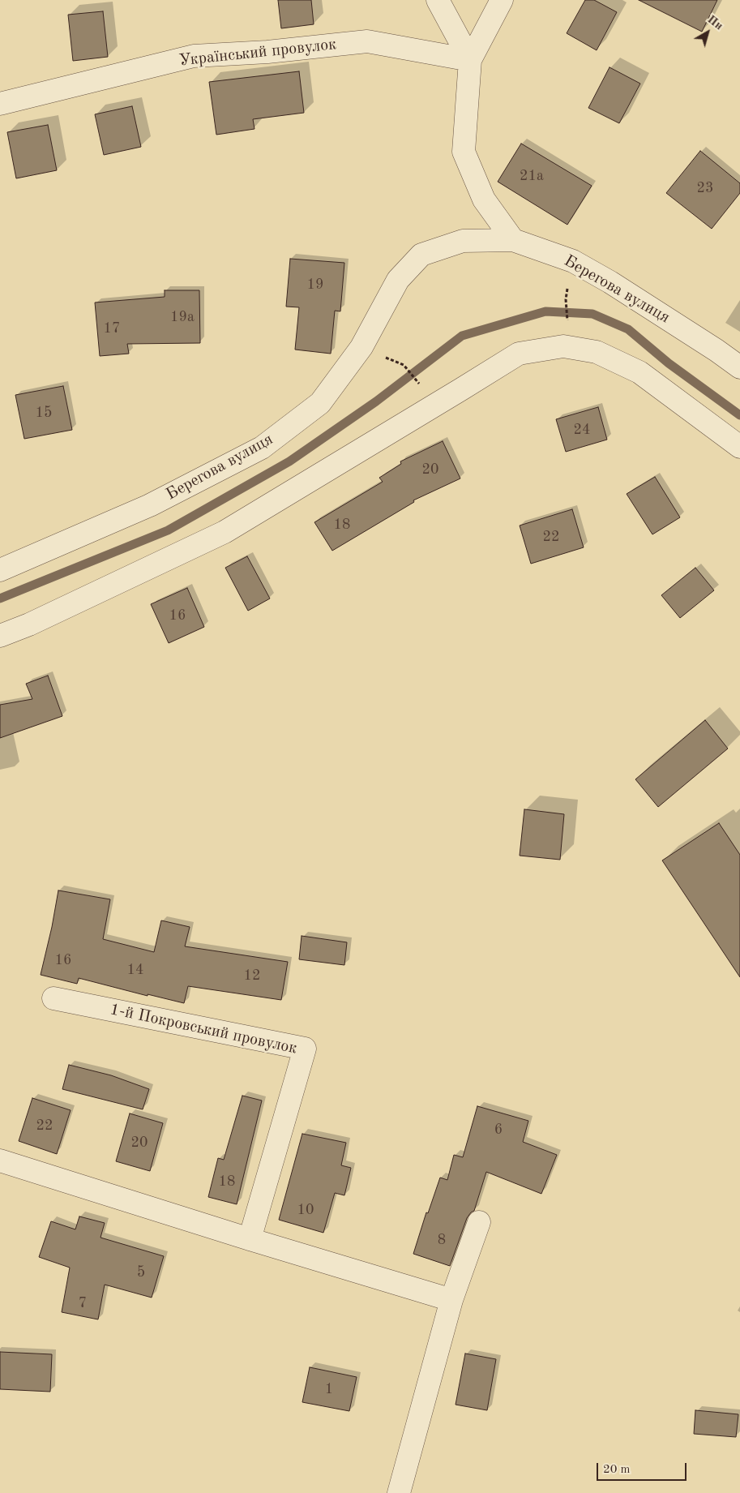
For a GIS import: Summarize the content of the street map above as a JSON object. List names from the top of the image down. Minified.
{"streets":{"street":["Український провулок","Берегова вулиця","1-й Покровський провулок"]},"house_numbers":["21а","23","19","19а","17","15","24","20","18","22","16","16","14","12","22","6","20","18","10","8","5","7","1"],"scale_bar":"20 m","north":"top right"}
